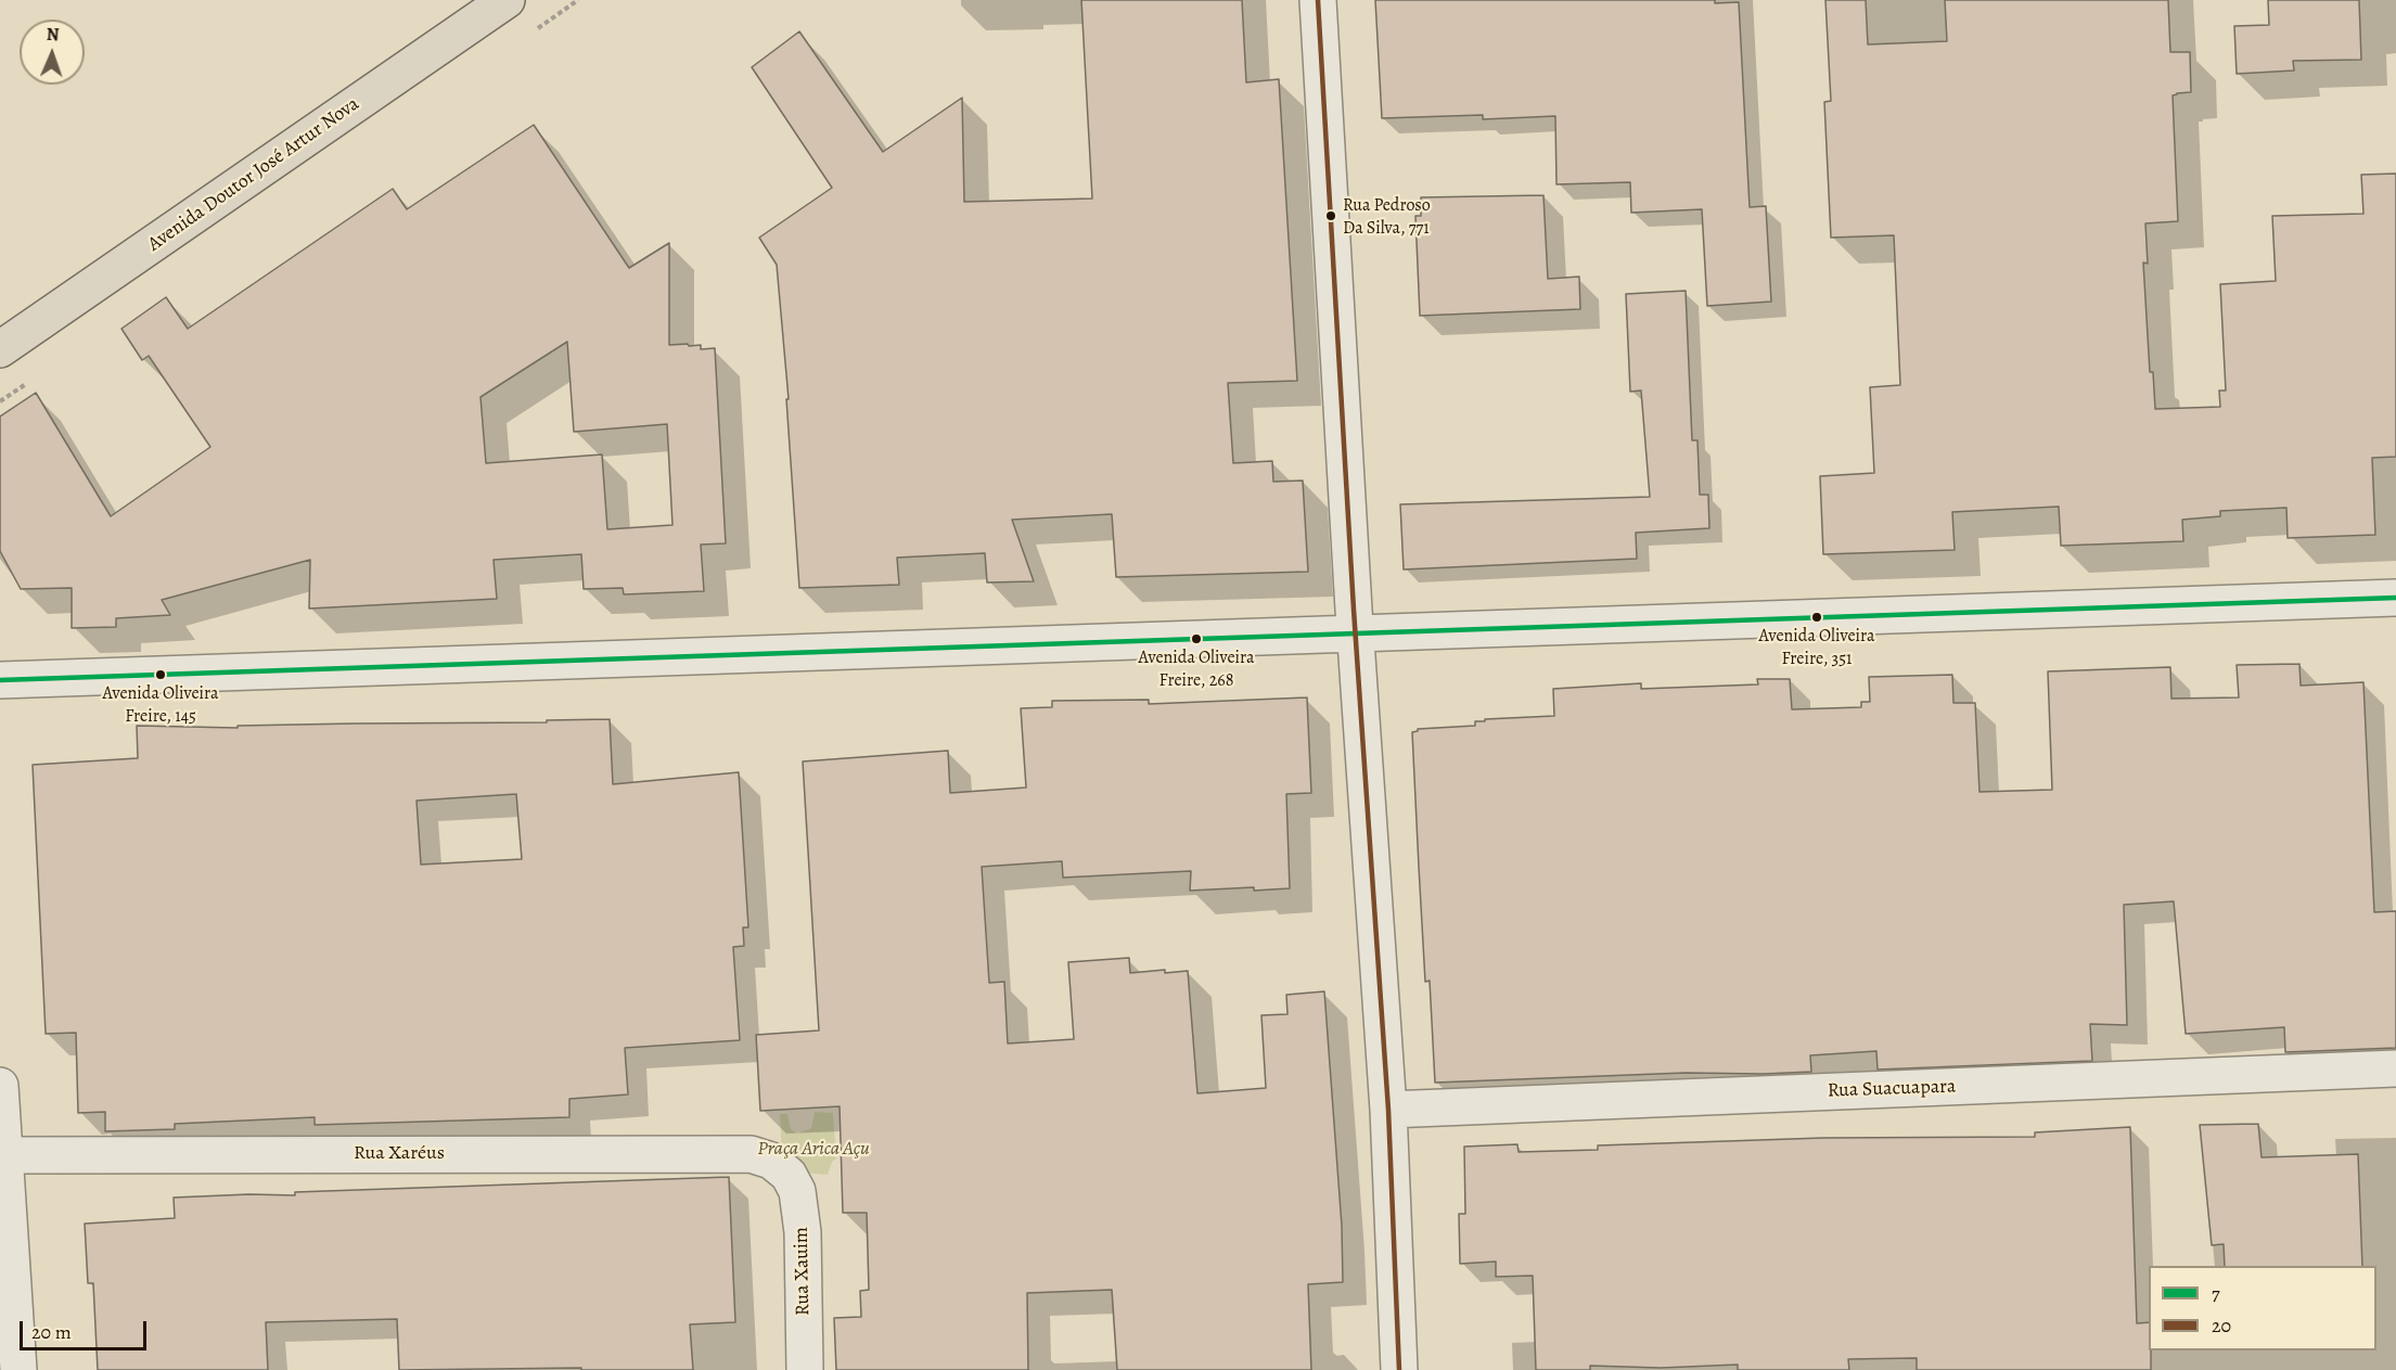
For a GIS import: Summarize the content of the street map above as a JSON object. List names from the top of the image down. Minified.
{"streets":{"main road":["Avenida Doutor José Artur Nova"],"street":["Rua Suacuapara","Rua Xaréus","Rua Xauim"]},"crossings":[["Rua Xaréus","Rua Xauim"]],"parks":["Praça Arica Açu"],"places":["Rua Pedroso Da Silva, 771","Avenida Oliveira Freire, 351","Avenida Oliveira Freire, 268","Avenida Oliveira Freire, 145"],"lines":["transit line 20","transit line 7"],"legend":["7","20"],"scale_bar":"20 m","north":"top"}
